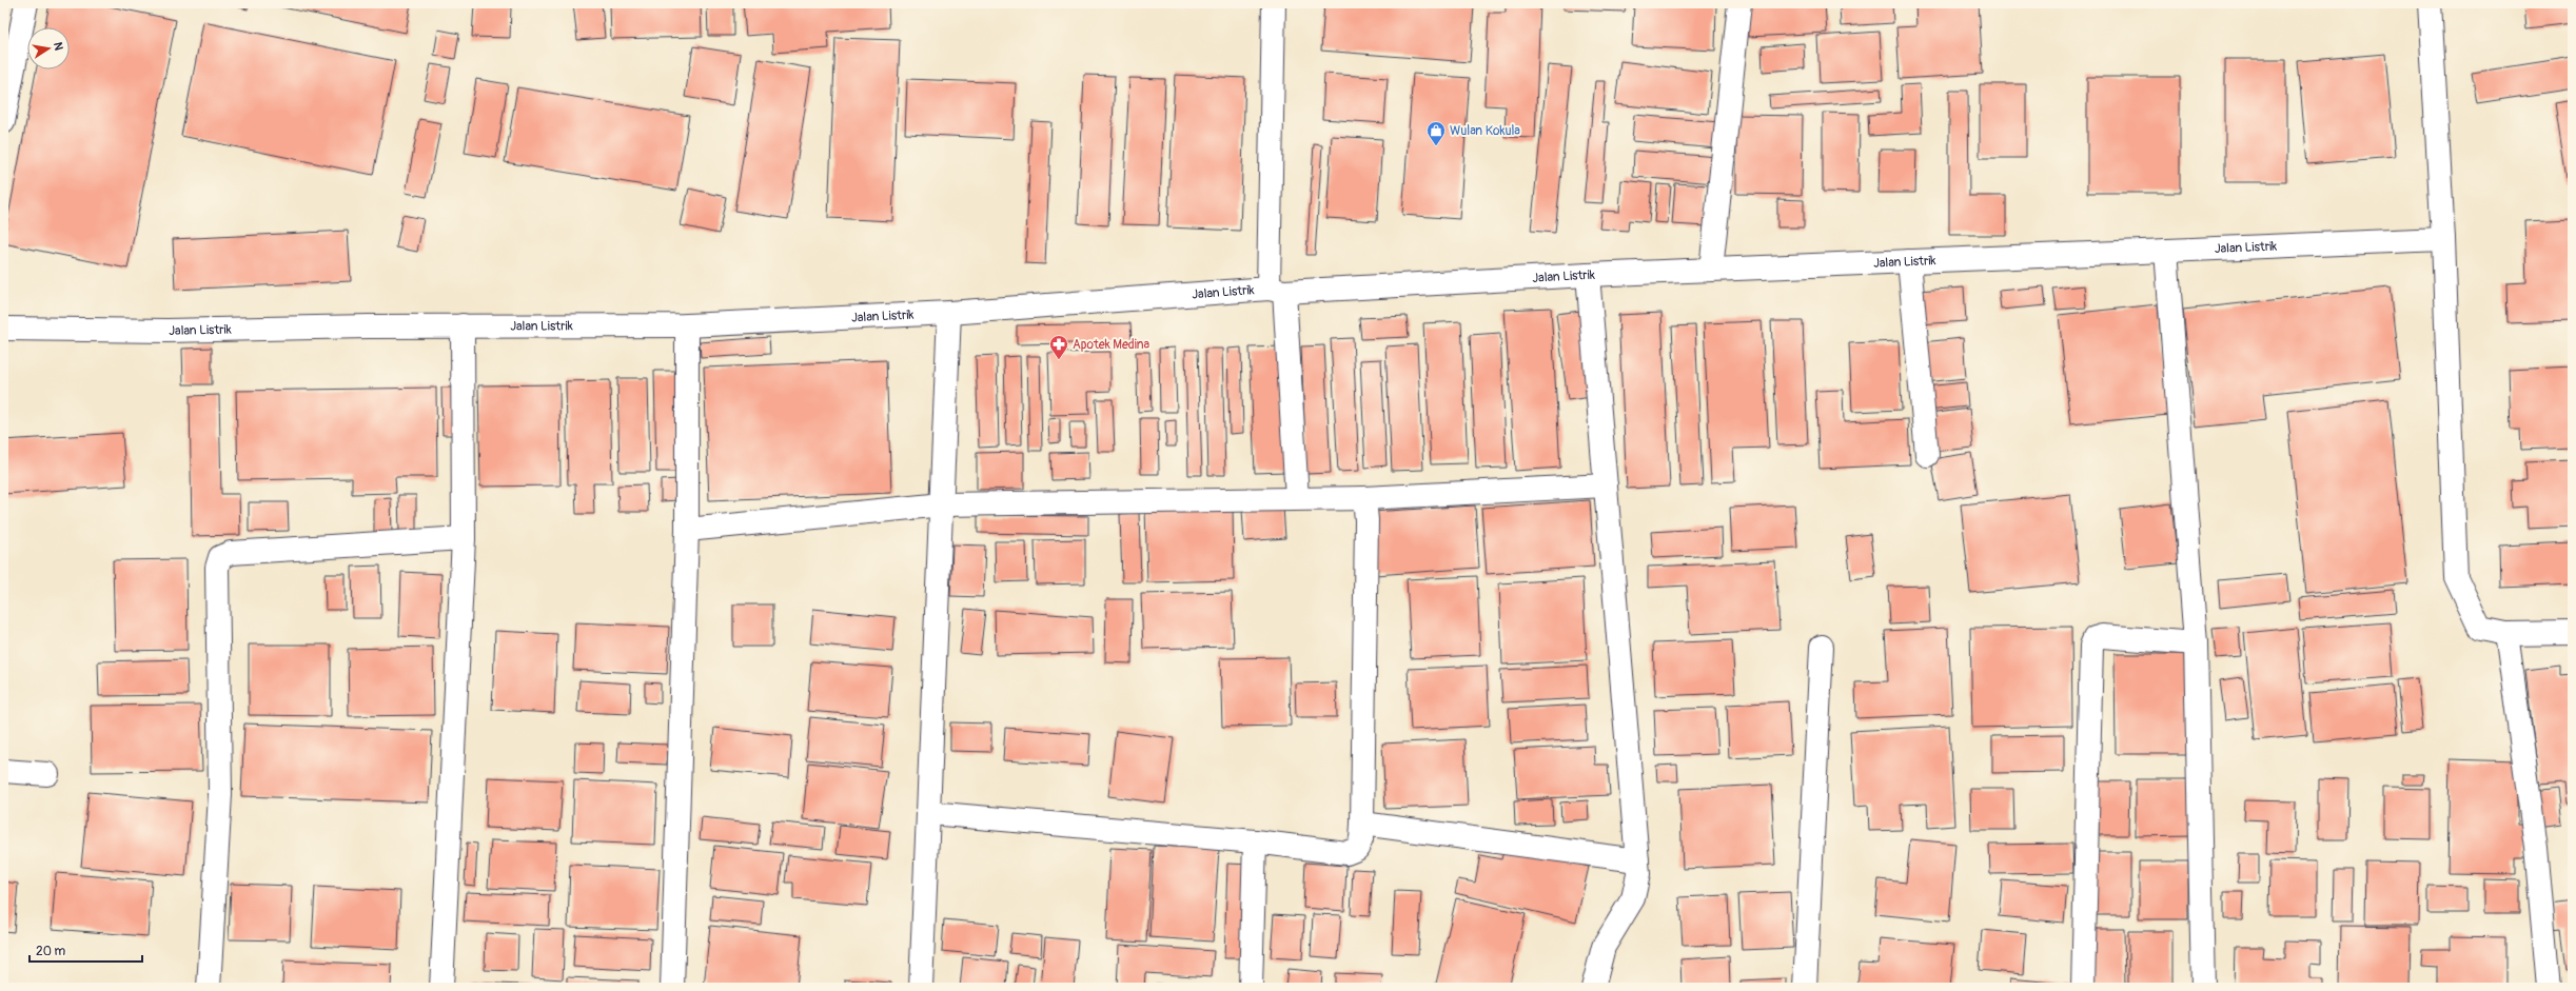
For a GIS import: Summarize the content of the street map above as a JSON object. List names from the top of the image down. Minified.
{"streets":{"street":["Jalan Listrik"]},"places":{"shop":["Wulan Kokula"],"pharmacy":["Apotek Medina"]},"scale_bar":"20 m","north":"right"}
